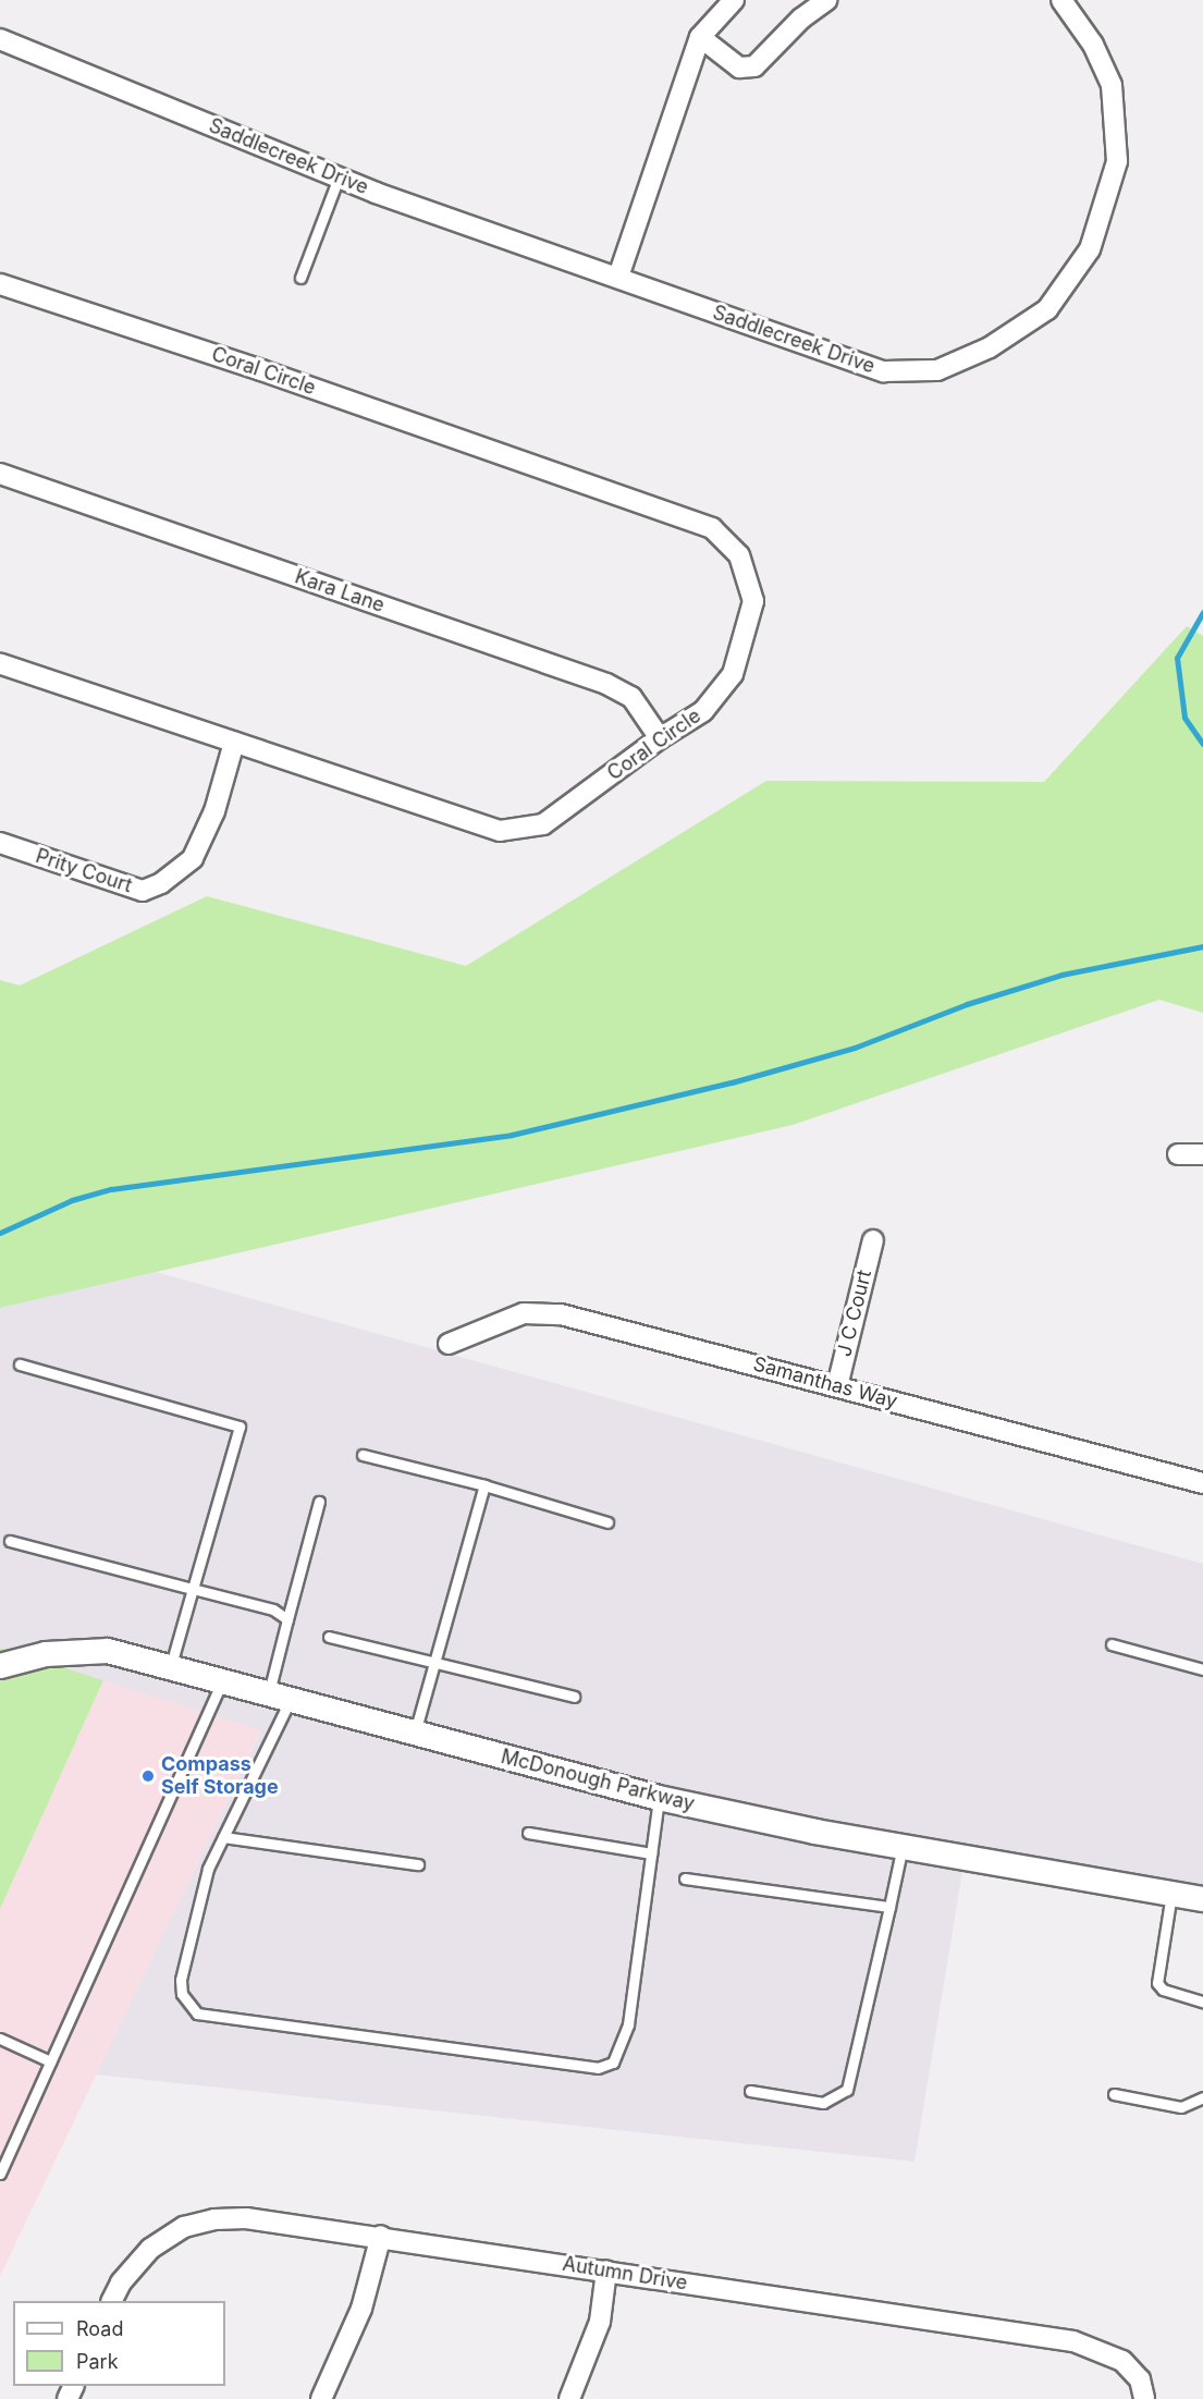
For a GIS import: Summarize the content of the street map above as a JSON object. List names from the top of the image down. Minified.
{"streets":{"street":["Saddlecreek Drive","Coral Circle","Kara Lane","Prity Court","J C Court","Samanthas Way","McDonough Parkway","Autumn Drive"]},"crossings":[["Coral Circle","Kara Lane"],["Coral Circle","Prity Court"],["J C Court","Samanthas Way"]],"places":["Compass Self Storage"],"legend":["Road","Park"]}
